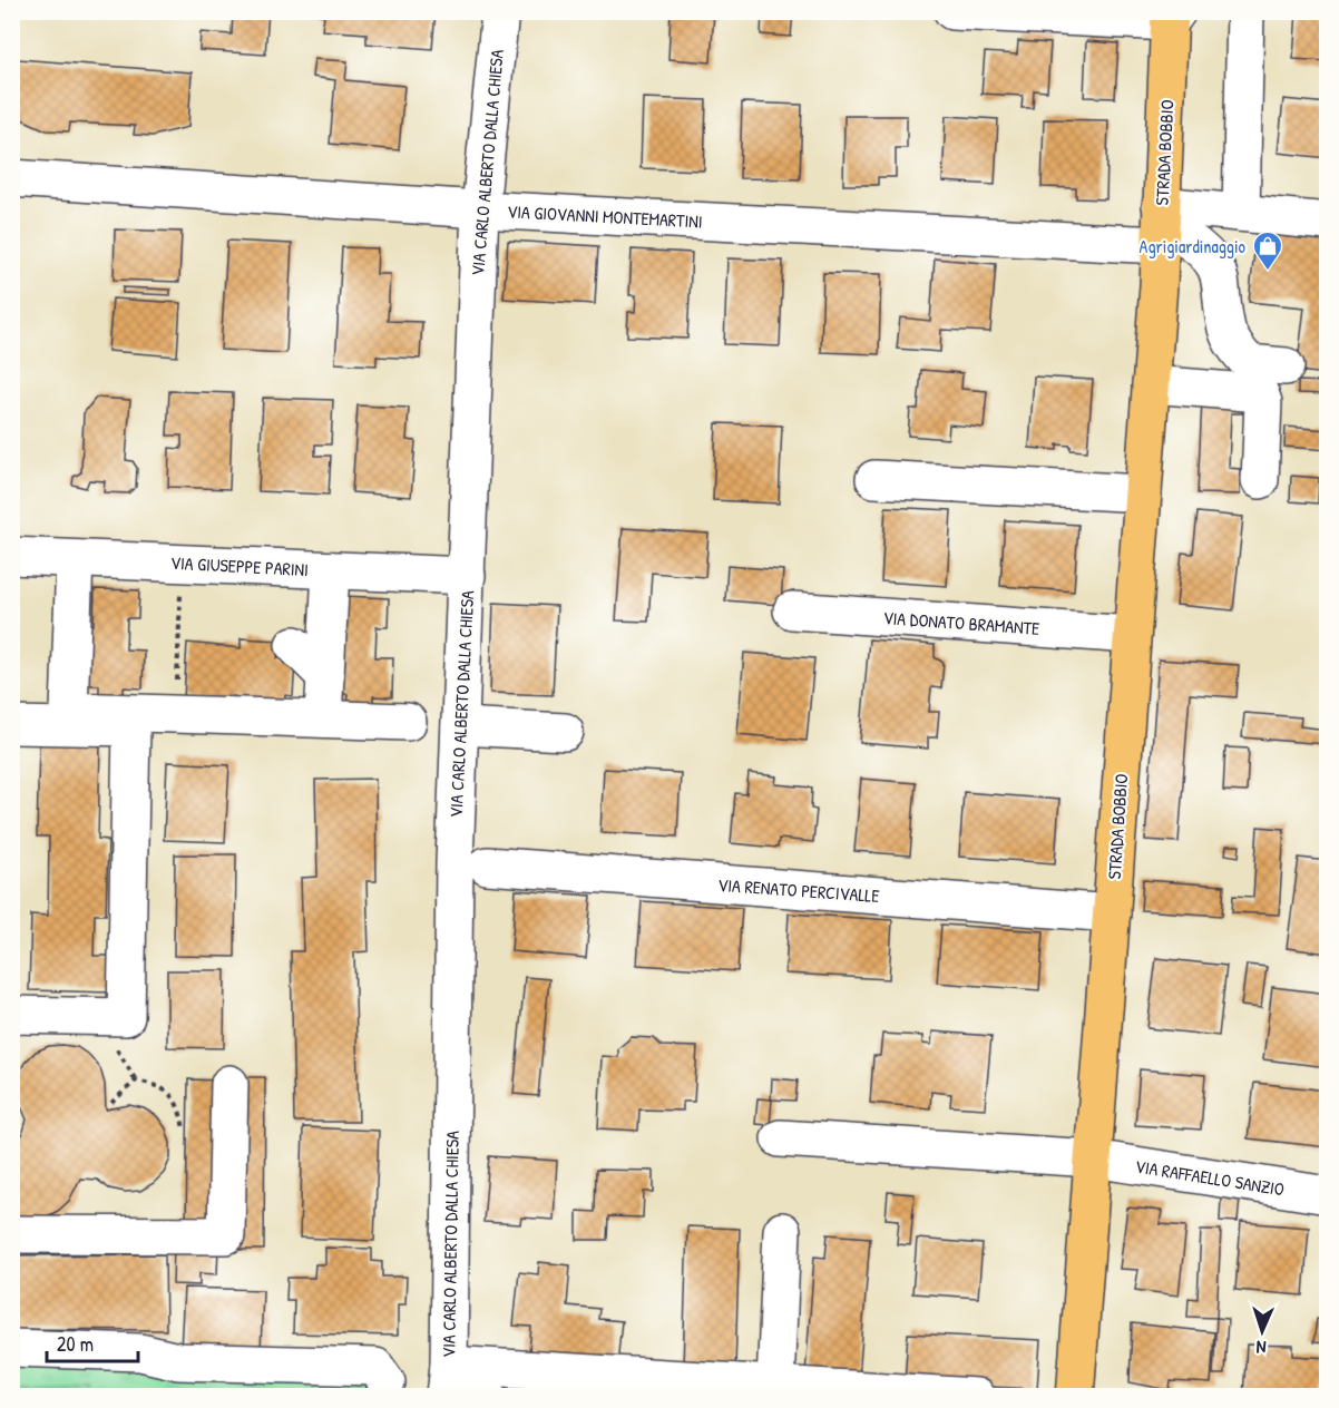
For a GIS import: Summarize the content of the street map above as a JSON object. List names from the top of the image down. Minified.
{"streets":{"main road":["STRADA BOBBIO"],"street":["VIA CARLO ALBERTO DALLA CHIESA","VIA GIOVANNI MONTEMARTINI","VIA GIUSEPPE PARINI","VIA DONATO BRAMANTE","VIA RENATO PERCIVALLE","VIA RAFFAELLO SANZIO"]},"crossings":[["STRADA BOBBIO","VIA GIOVANNI MONTEMARTINI"],["STRADA BOBBIO","VIA DONATO BRAMANTE"],["STRADA BOBBIO","VIA RENATO PERCIVALLE"],["STRADA BOBBIO","VIA RAFFAELLO SANZIO"],["VIA CARLO ALBERTO DALLA CHIESA","VIA GIOVANNI MONTEMARTINI"],["VIA CARLO ALBERTO DALLA CHIESA","VIA GIUSEPPE PARINI"]],"places":{"shop":["Agrigiardinaggio"]},"scale_bar":"20 m","north":"bottom"}
